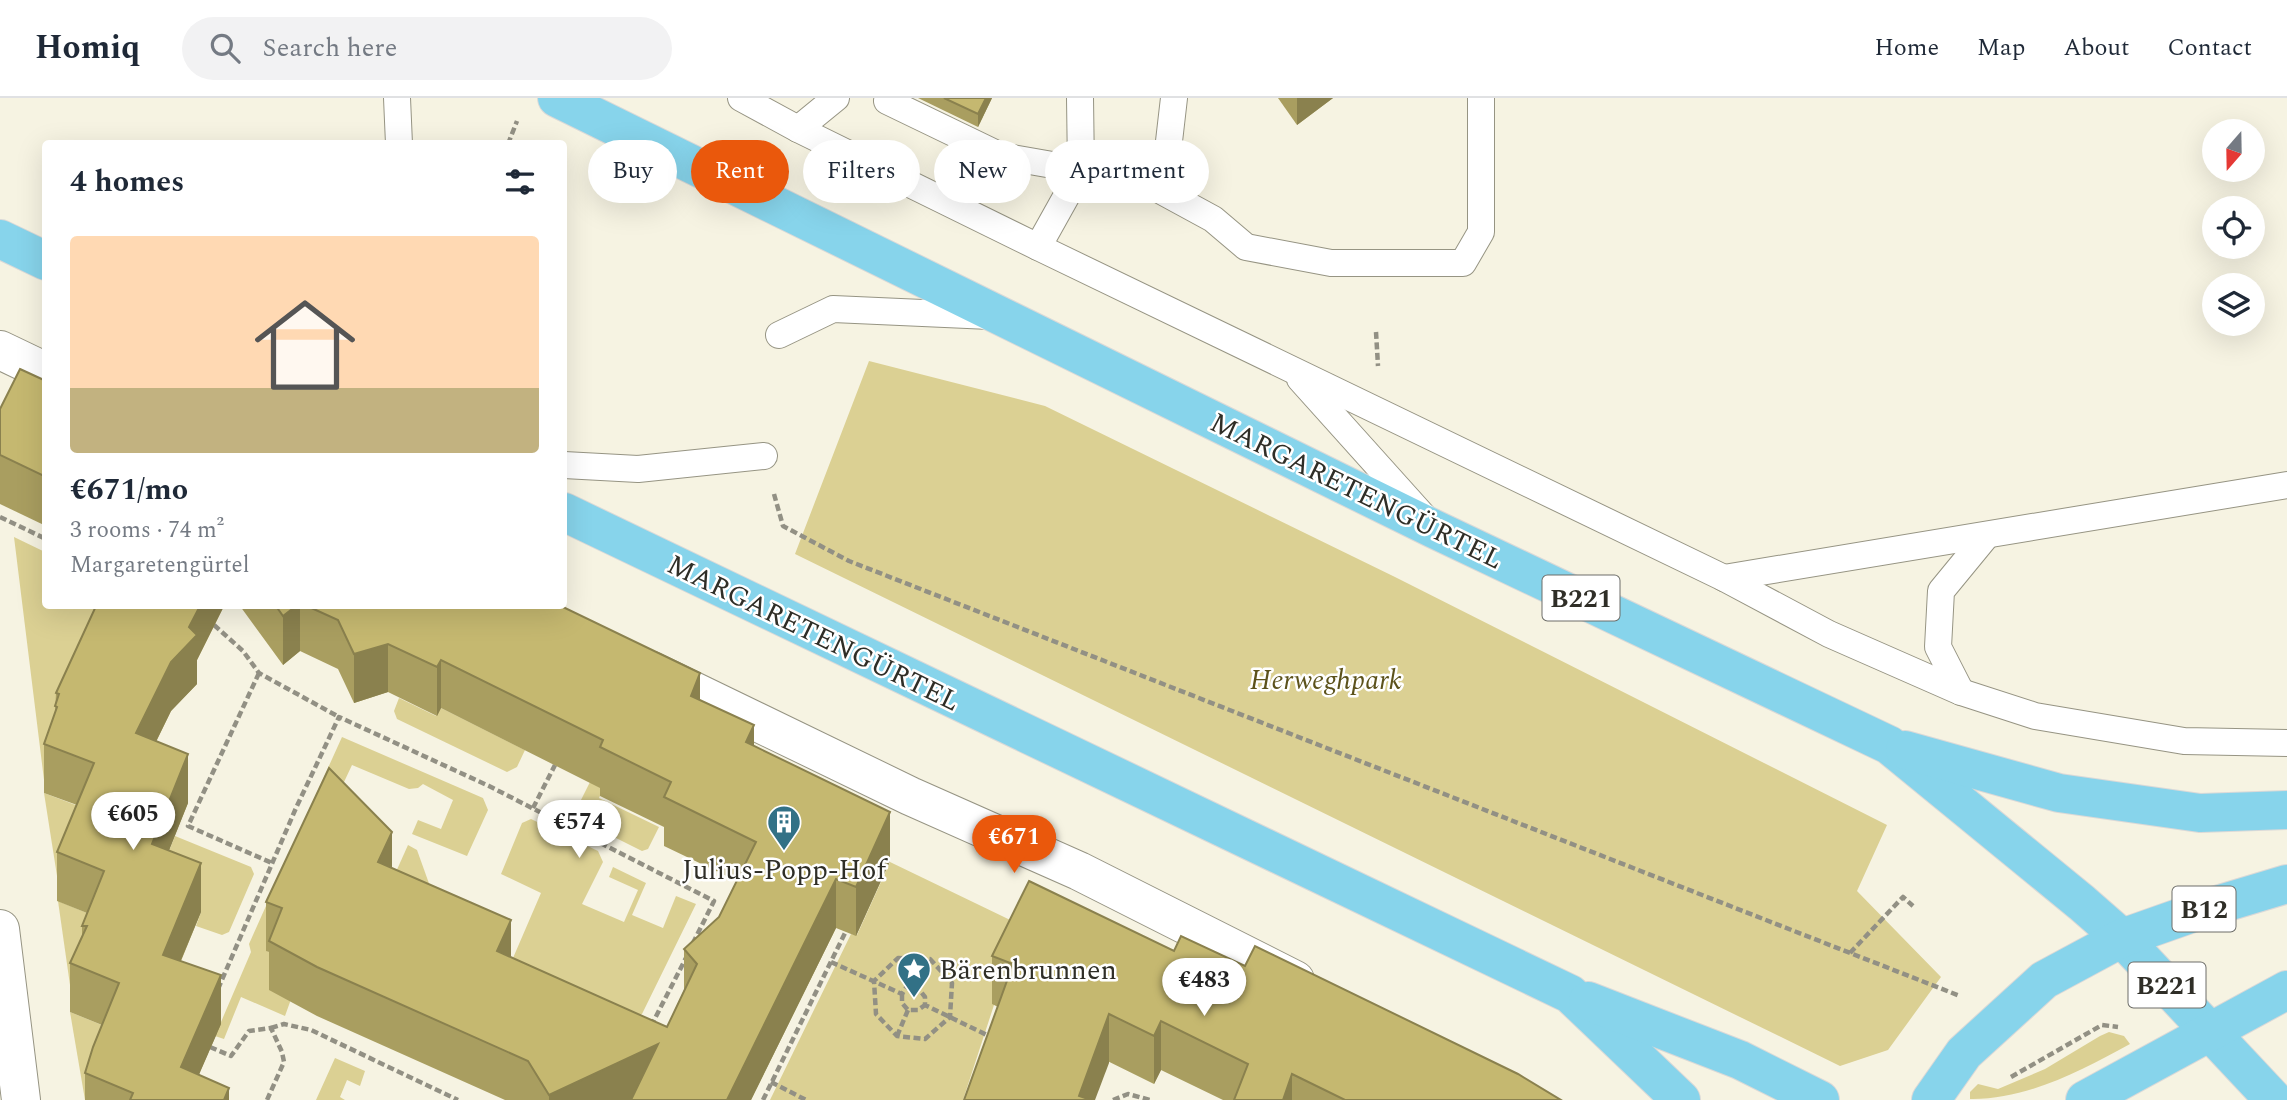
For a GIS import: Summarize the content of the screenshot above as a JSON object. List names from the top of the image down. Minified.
{"streets":{"main road":["MARGARETENGÜRTEL","B221","B12"]},"crossings":[["MARGARETENGÜRTEL","B221"],["MARGARETENGÜRTEL","B12"],["B221","B12"]],"parks":["Herweghpark"],"places":{"building":["Julius-Popp-Hof"],"place":["Bärenbrunnen"]},"north":"bottom","page":{"header":"Homiq","search":"Search here","nav":["Home","Map","About","Contact"],"chip":["Buy","Rent","Filters","New","Apartment"],"heading":"4 homes","list":[{"name":"€671/mo","note":"3 rooms · 74 m² · Margaretengürtel"}],"price":["€605","€574","€671","€483"]}}
